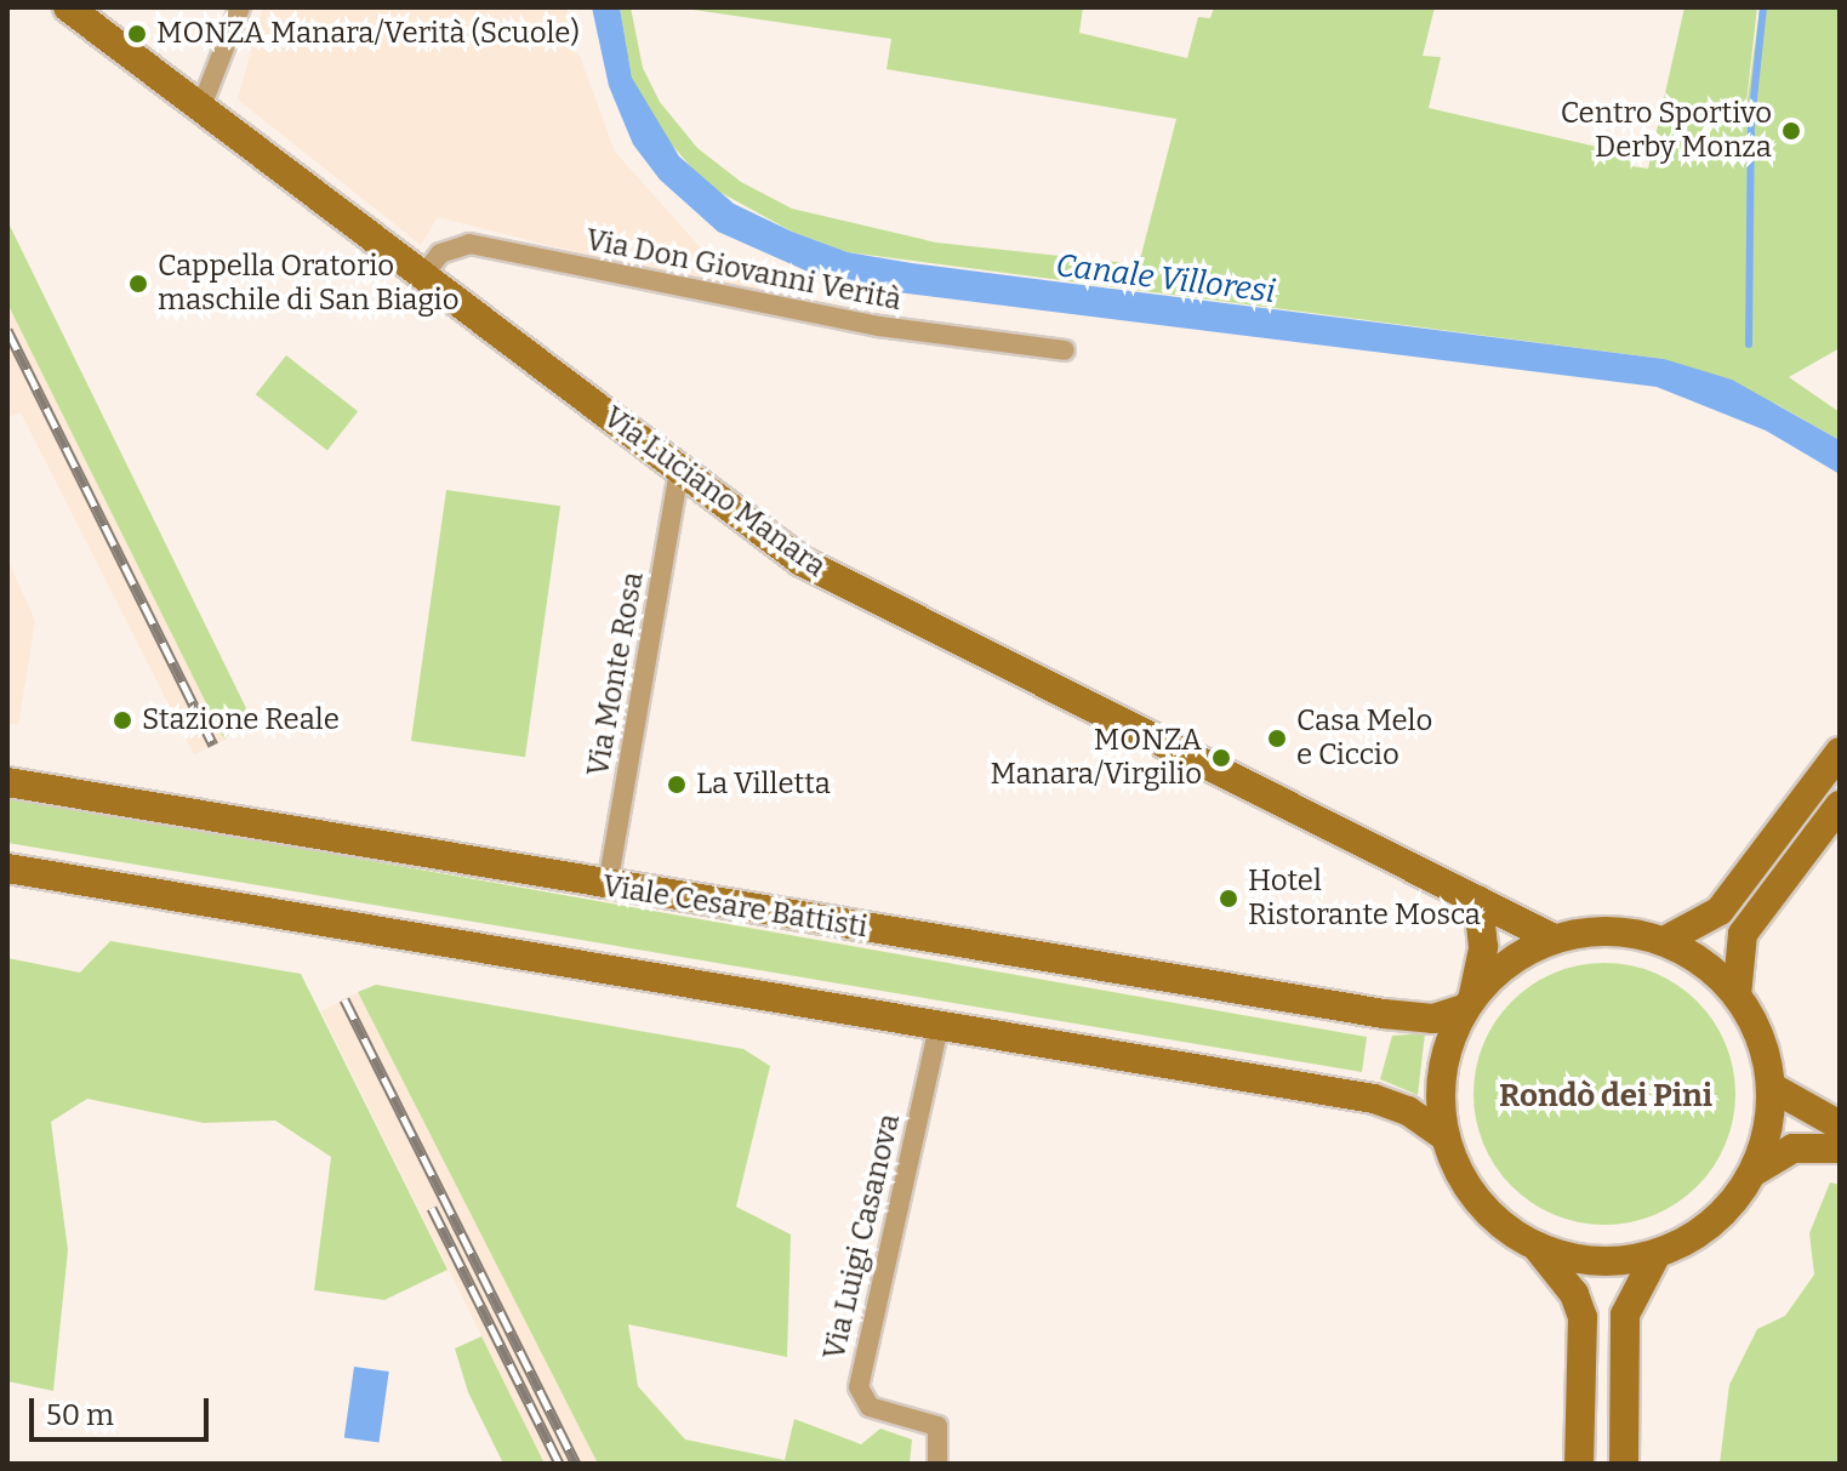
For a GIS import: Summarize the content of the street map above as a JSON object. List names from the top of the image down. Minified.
{"streets":{"main road":["Via Luciano Manara","Viale Cesare Battisti"],"street":["Via Don Giovanni Verità","Via Monte Rosa","Via Luigi Casanova"]},"crossings":[["Via Don Giovanni Verità","Via Luciano Manara"],["Via Luciano Manara","Via Monte Rosa"],["Via Luciano Manara","Viale Cesare Battisti"],["Via Monte Rosa","Viale Cesare Battisti"]],"districts":["Rondò dei Pini"],"water":["Canale Villoresi"],"places":["MONZA Manara/Verità (Scuole)","Centro Sportivo Derby Monza","Cappella Oratorio maschile di San Biagio","Stazione Reale","Casa Melo e Ciccio","MONZA Manara/Virgilio","La Villetta","Hotel Ristorante Mosca"],"scale_bar":"50 m"}
